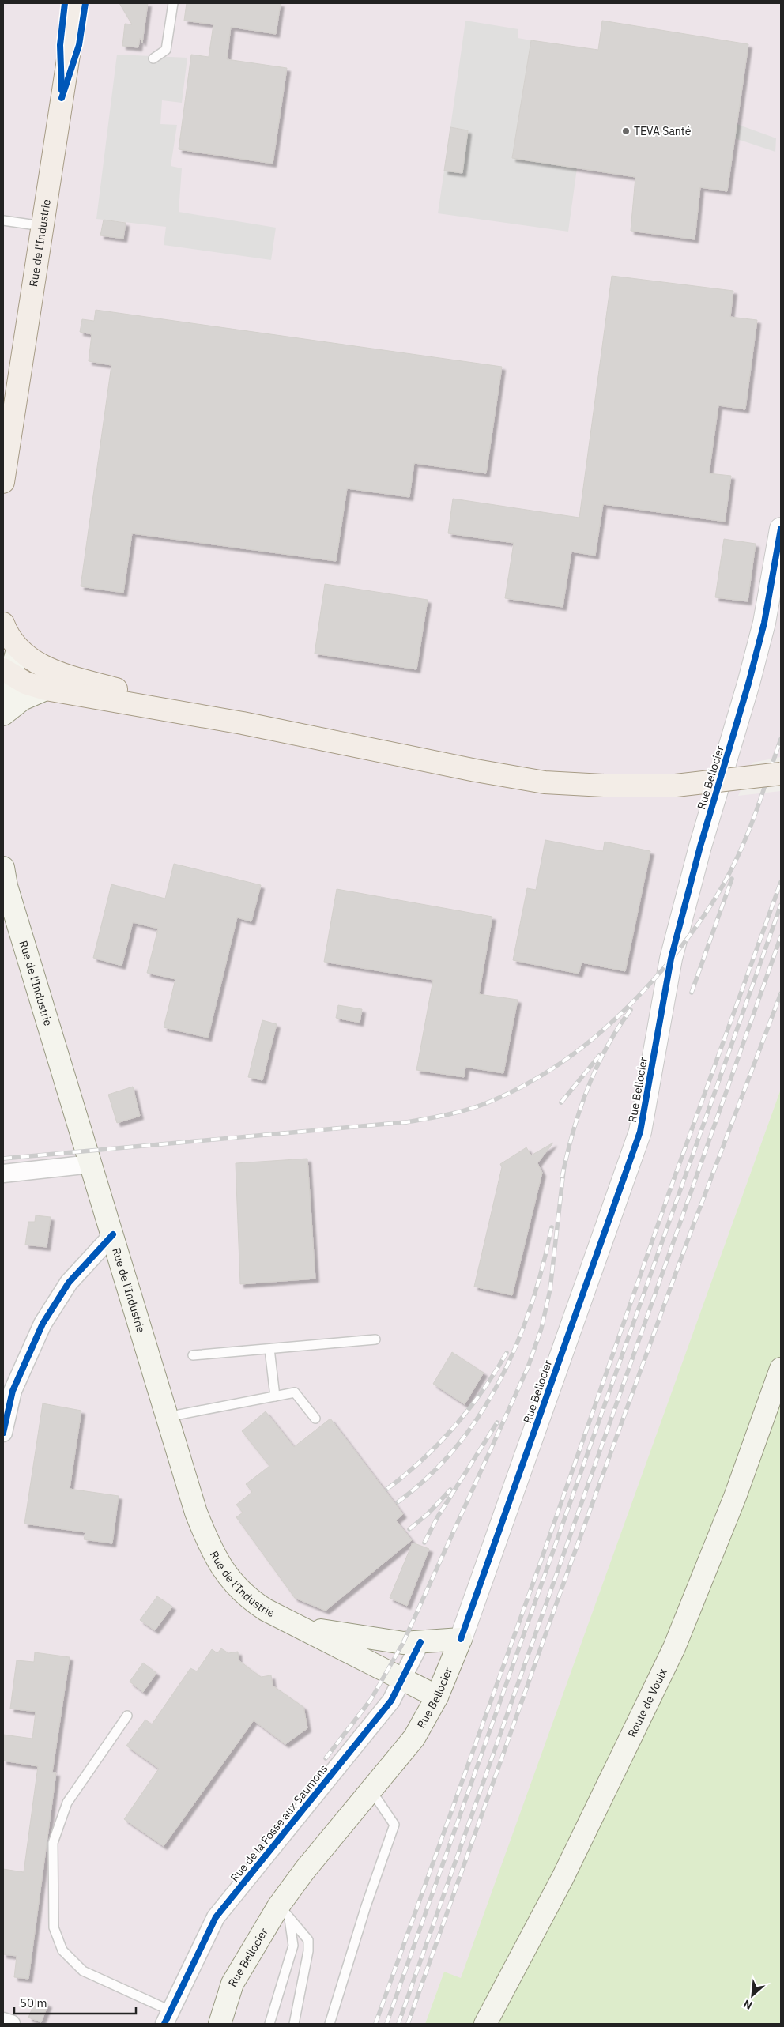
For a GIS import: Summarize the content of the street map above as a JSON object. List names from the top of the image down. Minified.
{"streets":{"main road":["Rue de l'Industrie","Rue Bellocier","Route de Voulx"],"street":["Rue de la Fosse aux Saumons"]},"places":["TEVA Santé"],"scale_bar":"50 m","north":"bottom left"}
